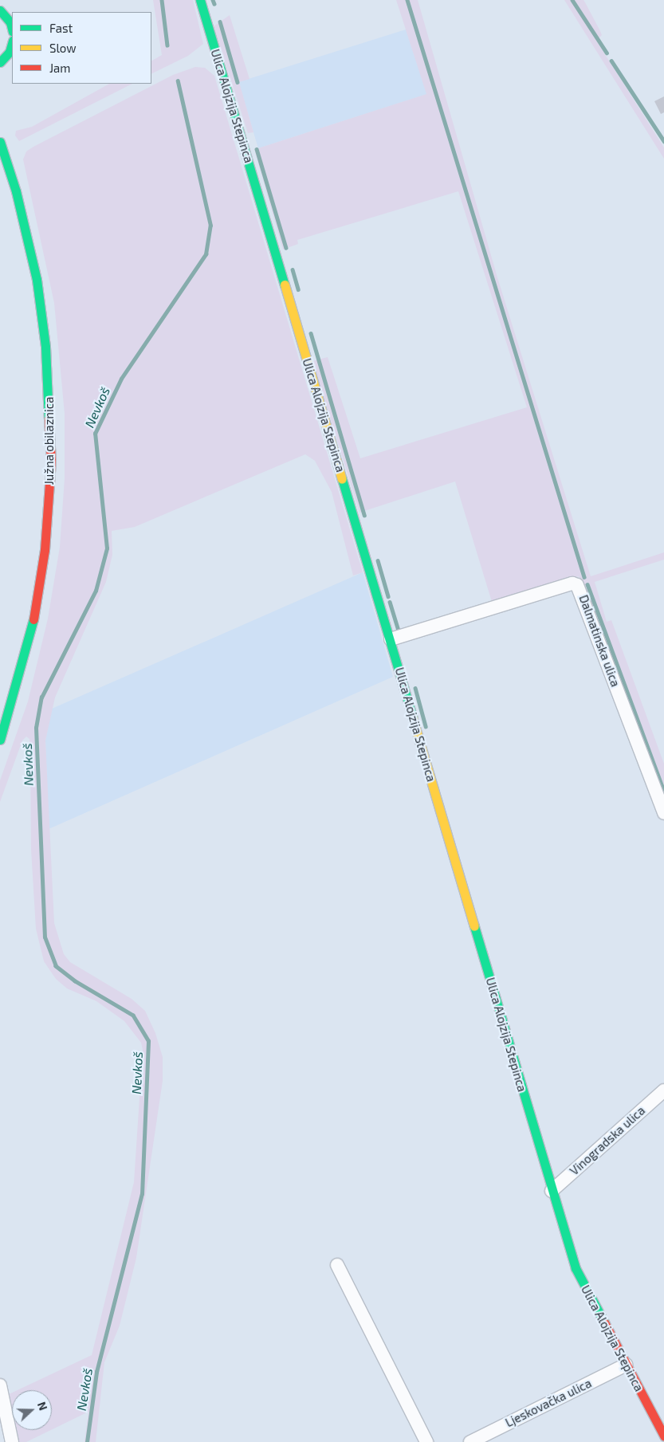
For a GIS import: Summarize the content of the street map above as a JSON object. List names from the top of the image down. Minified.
{"streets":{"main road":["Ulica Alojzija Stepinca","Južna obilaznica"],"street":["Dalmatinska ulica","Vinogradska ulica","Ljeskovačka ulica"]},"crossings":[["Ulica Alojzija Stepinca","Dalmatinska ulica"],["Ulica Alojzija Stepinca","Vinogradska ulica"],["Ulica Alojzija Stepinca","Ljeskovačka ulica"]],"water":["Nevkoš"],"legend":["Fast","Slow","Jam"],"north":"right"}
